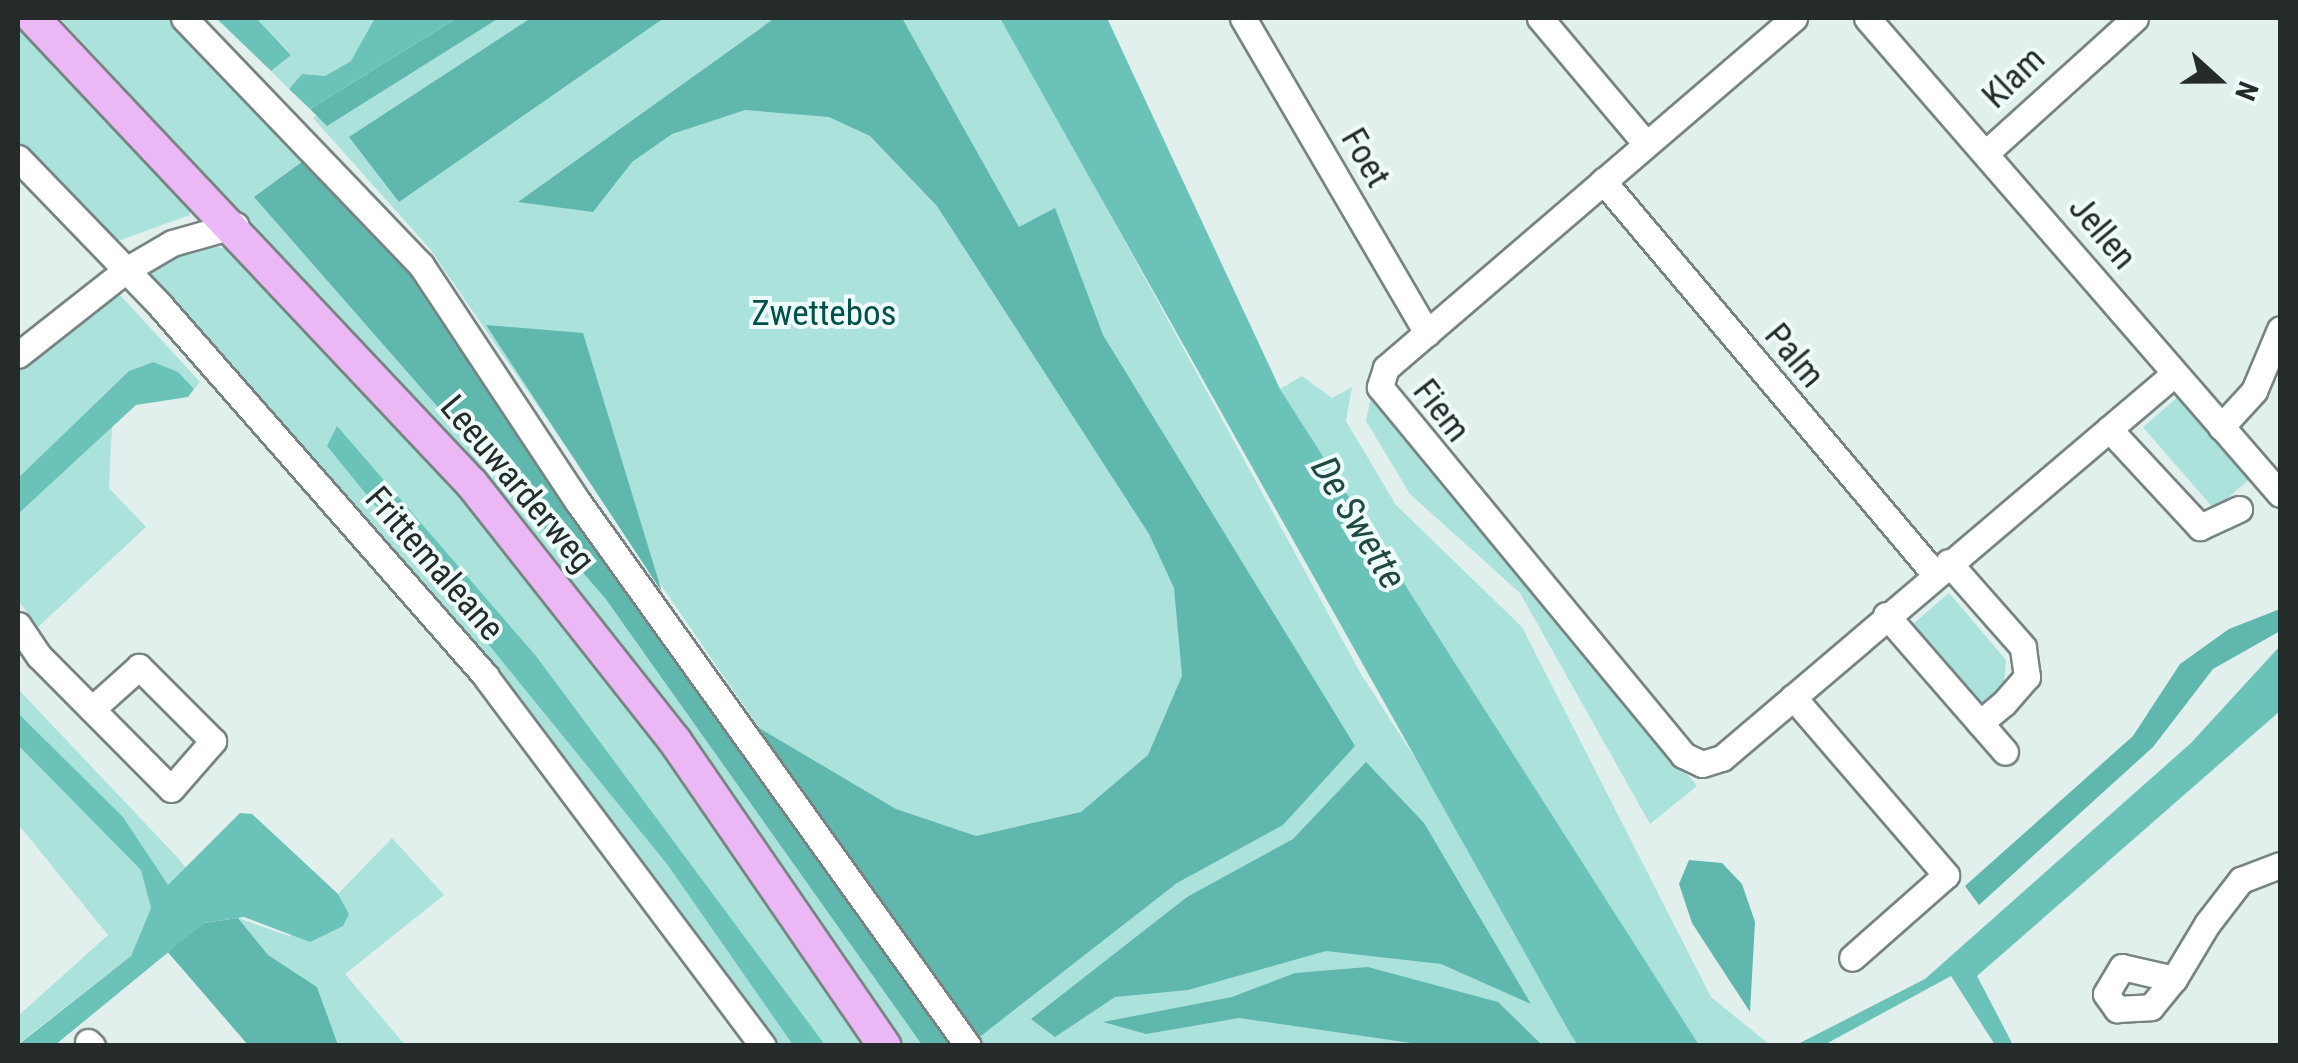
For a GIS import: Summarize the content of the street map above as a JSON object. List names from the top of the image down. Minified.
{"streets":{"main road":["Leeuwarderweg"],"street":["Klam","Foet","Jellen","Palm","Fiem","Frittemaleane"]},"crossings":[["Klam","Jellen"],["Foet","Fiem"],["Jellen","Fiem"],["Palm","Fiem"]],"water":["De Swette"],"parks":["Zwettebos"],"north":"right"}
